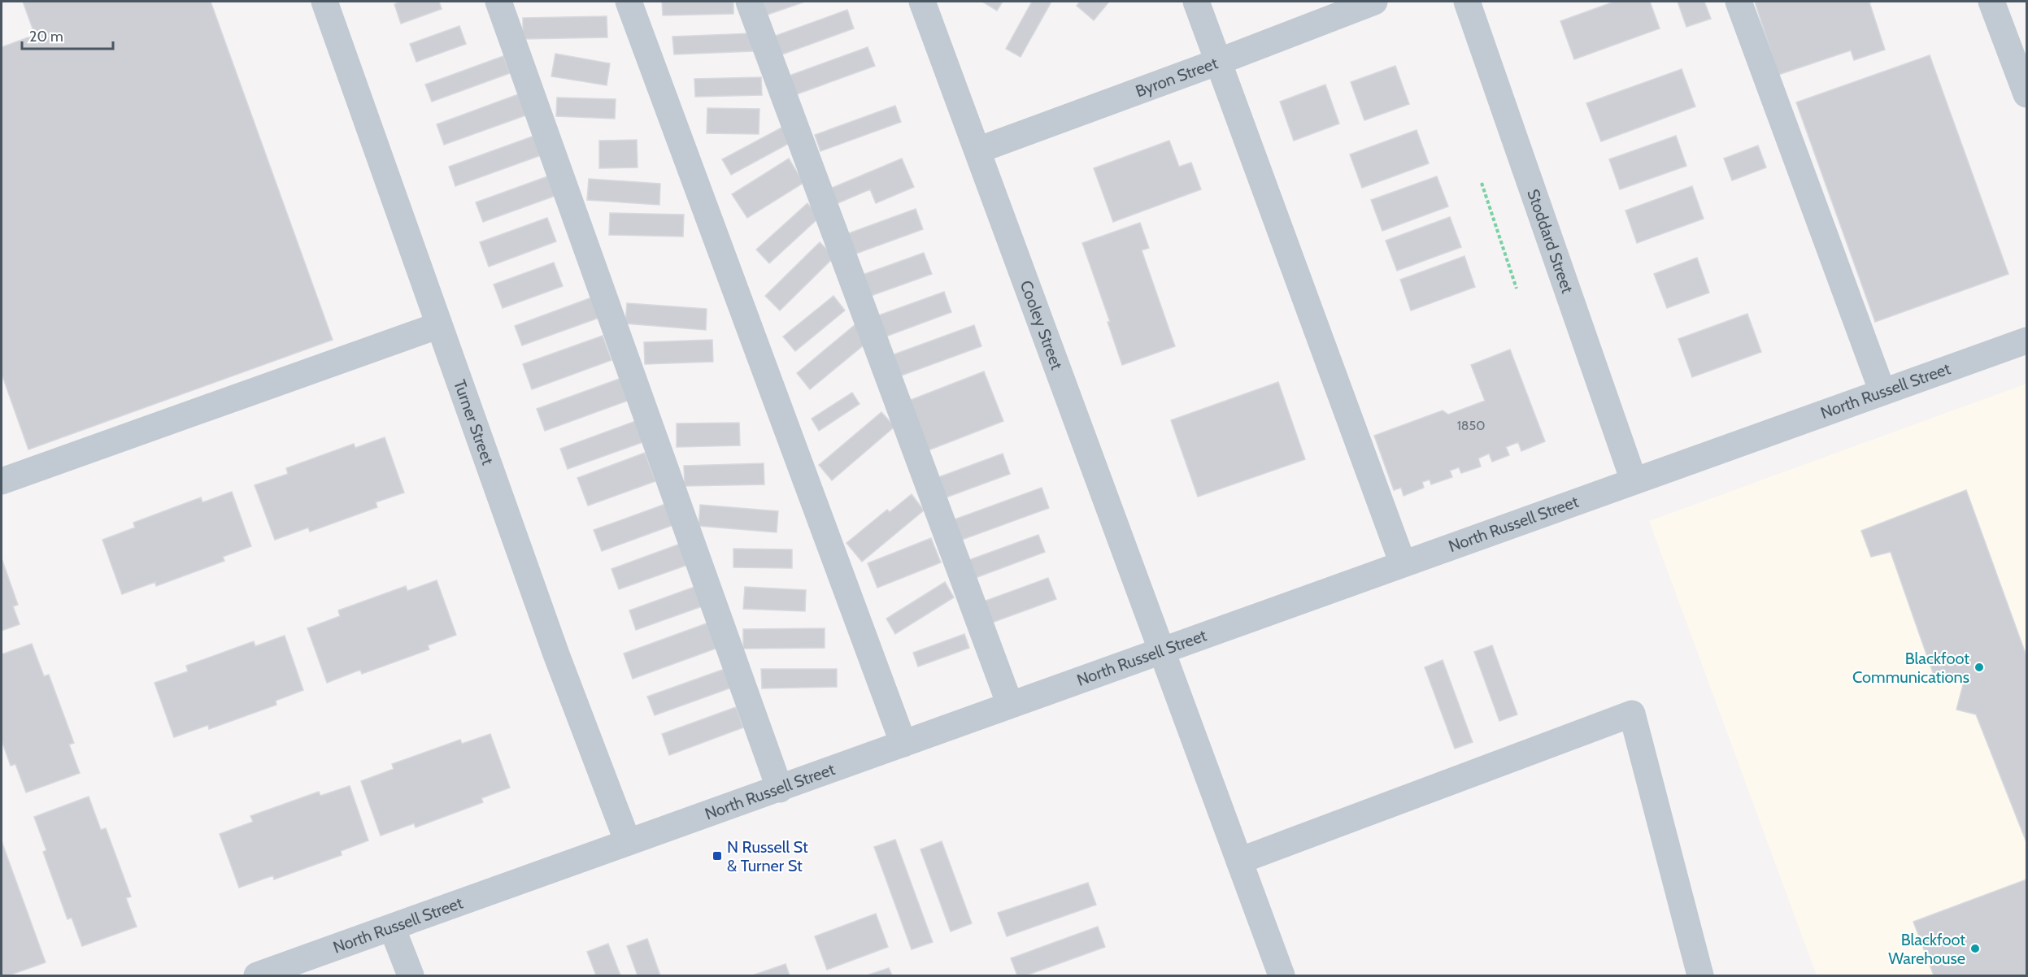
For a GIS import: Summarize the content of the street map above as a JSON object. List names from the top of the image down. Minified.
{"streets":{"street":["Byron Street","Stoddard Street","Cooley Street","North Russell Street","Turner Street"]},"crossings":[["Byron Street","Cooley Street"],["Stoddard Street","North Russell Street"],["Cooley Street","North Russell Street"],["North Russell Street","Turner Street"]],"places":{"other":["Blackfoot Communications","Blackfoot Warehouse"],"transit":["N Russell St & Turner St"]},"house_numbers":["1850"],"scale_bar":"20 m"}
